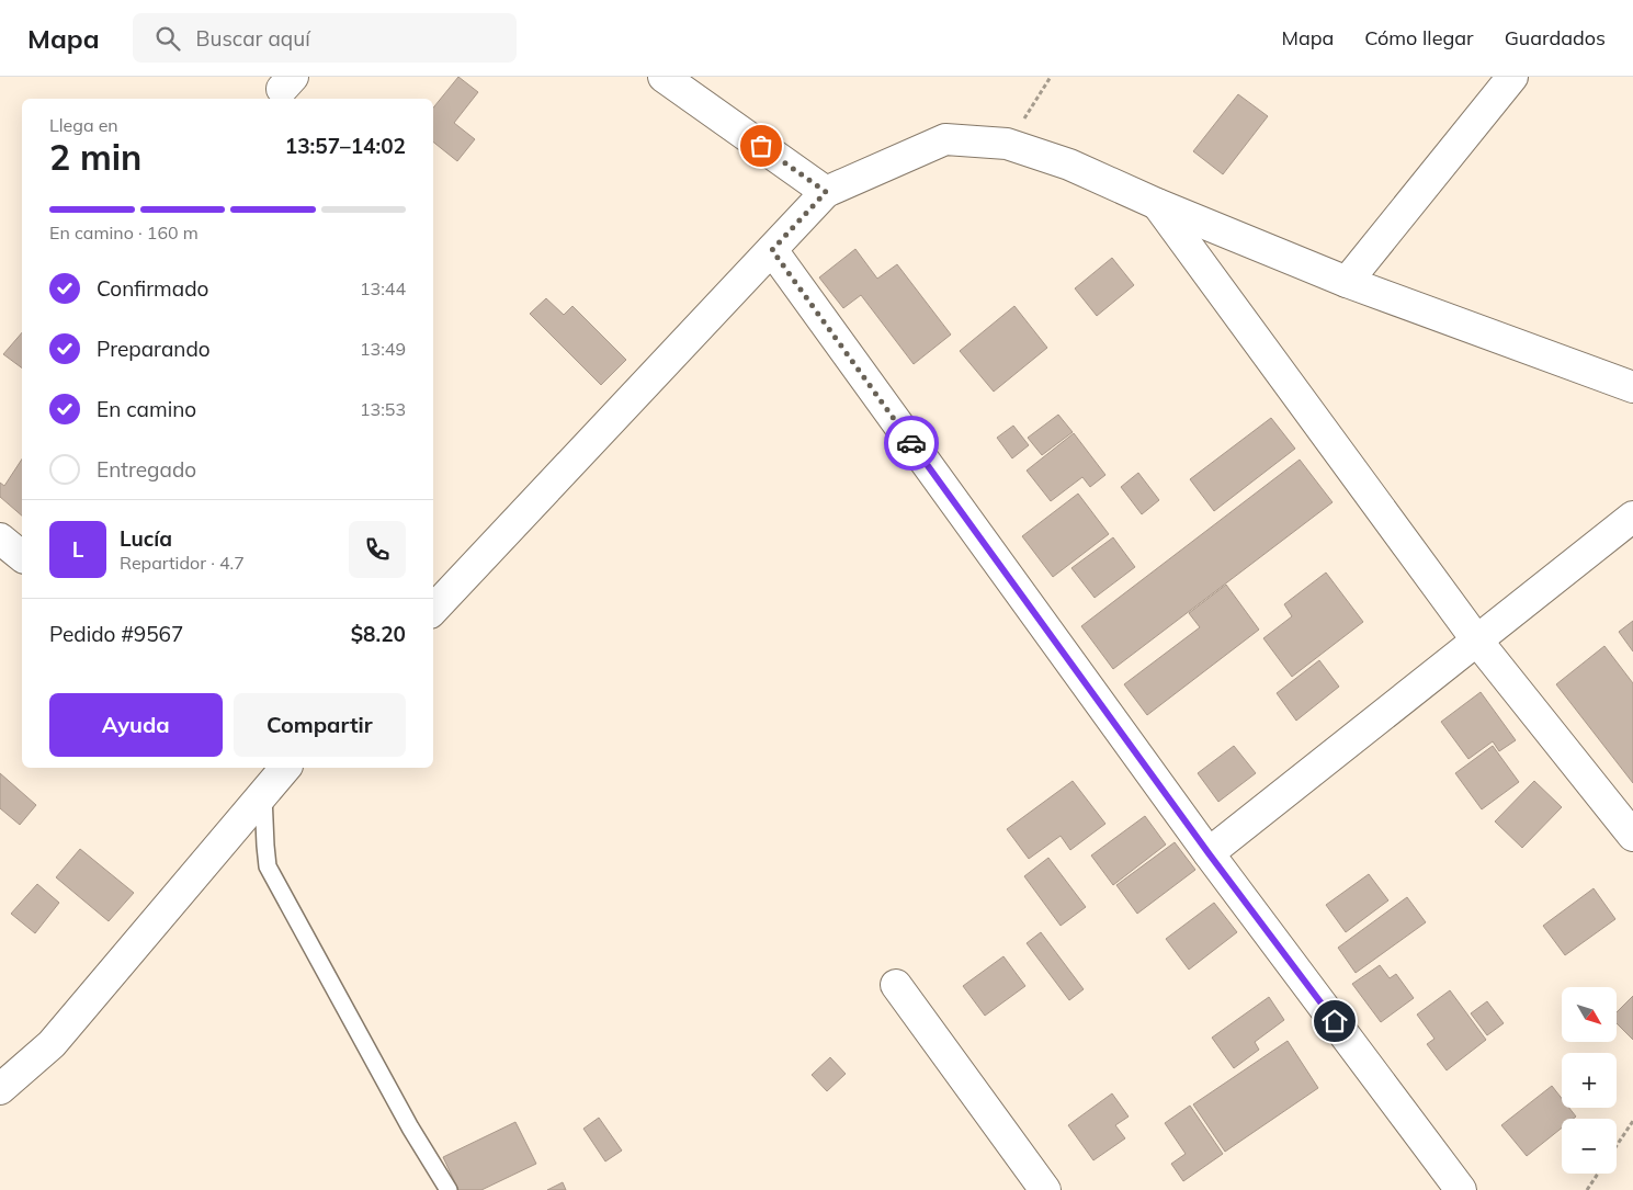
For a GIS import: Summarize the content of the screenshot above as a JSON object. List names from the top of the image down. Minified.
{"north":"bottom right","page":{"header":"Mapa","search":"Buscar aquí","nav":["Mapa","Cómo llegar","Guardados"],"heading":["2 min","Llega en","13:57–14:02"],"panel":["Lucía","Repartidor · 4.7","Pedido #9567","$8.20"],"bar":"En camino · 160 m","list":[["Confirmado","13:44"],["Preparando","13:49"],["En camino","13:53"],"Entregado"],"round":"L","buttons":["Ayuda","Compartir"],"map_buttons":["+","−"]}}
